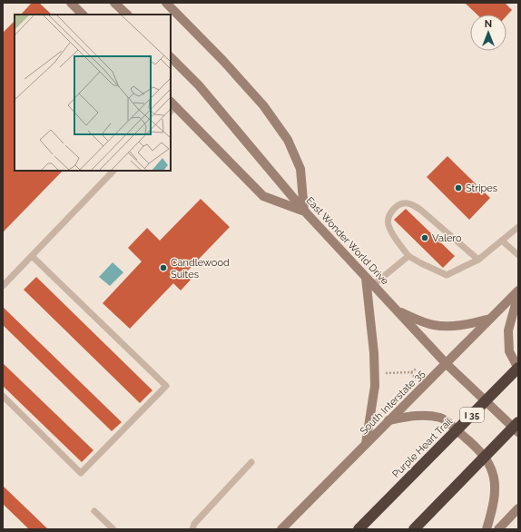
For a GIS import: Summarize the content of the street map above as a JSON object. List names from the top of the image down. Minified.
{"streets":{"highway":["I 35","Purple Heart Trail"],"main road":["East Wonder World Drive","South Interstate 35"]},"crossings":[["East Wonder World Drive","South Interstate 35"]],"places":["Stripes","Valero","Candlewood Suites"],"north":"top"}
